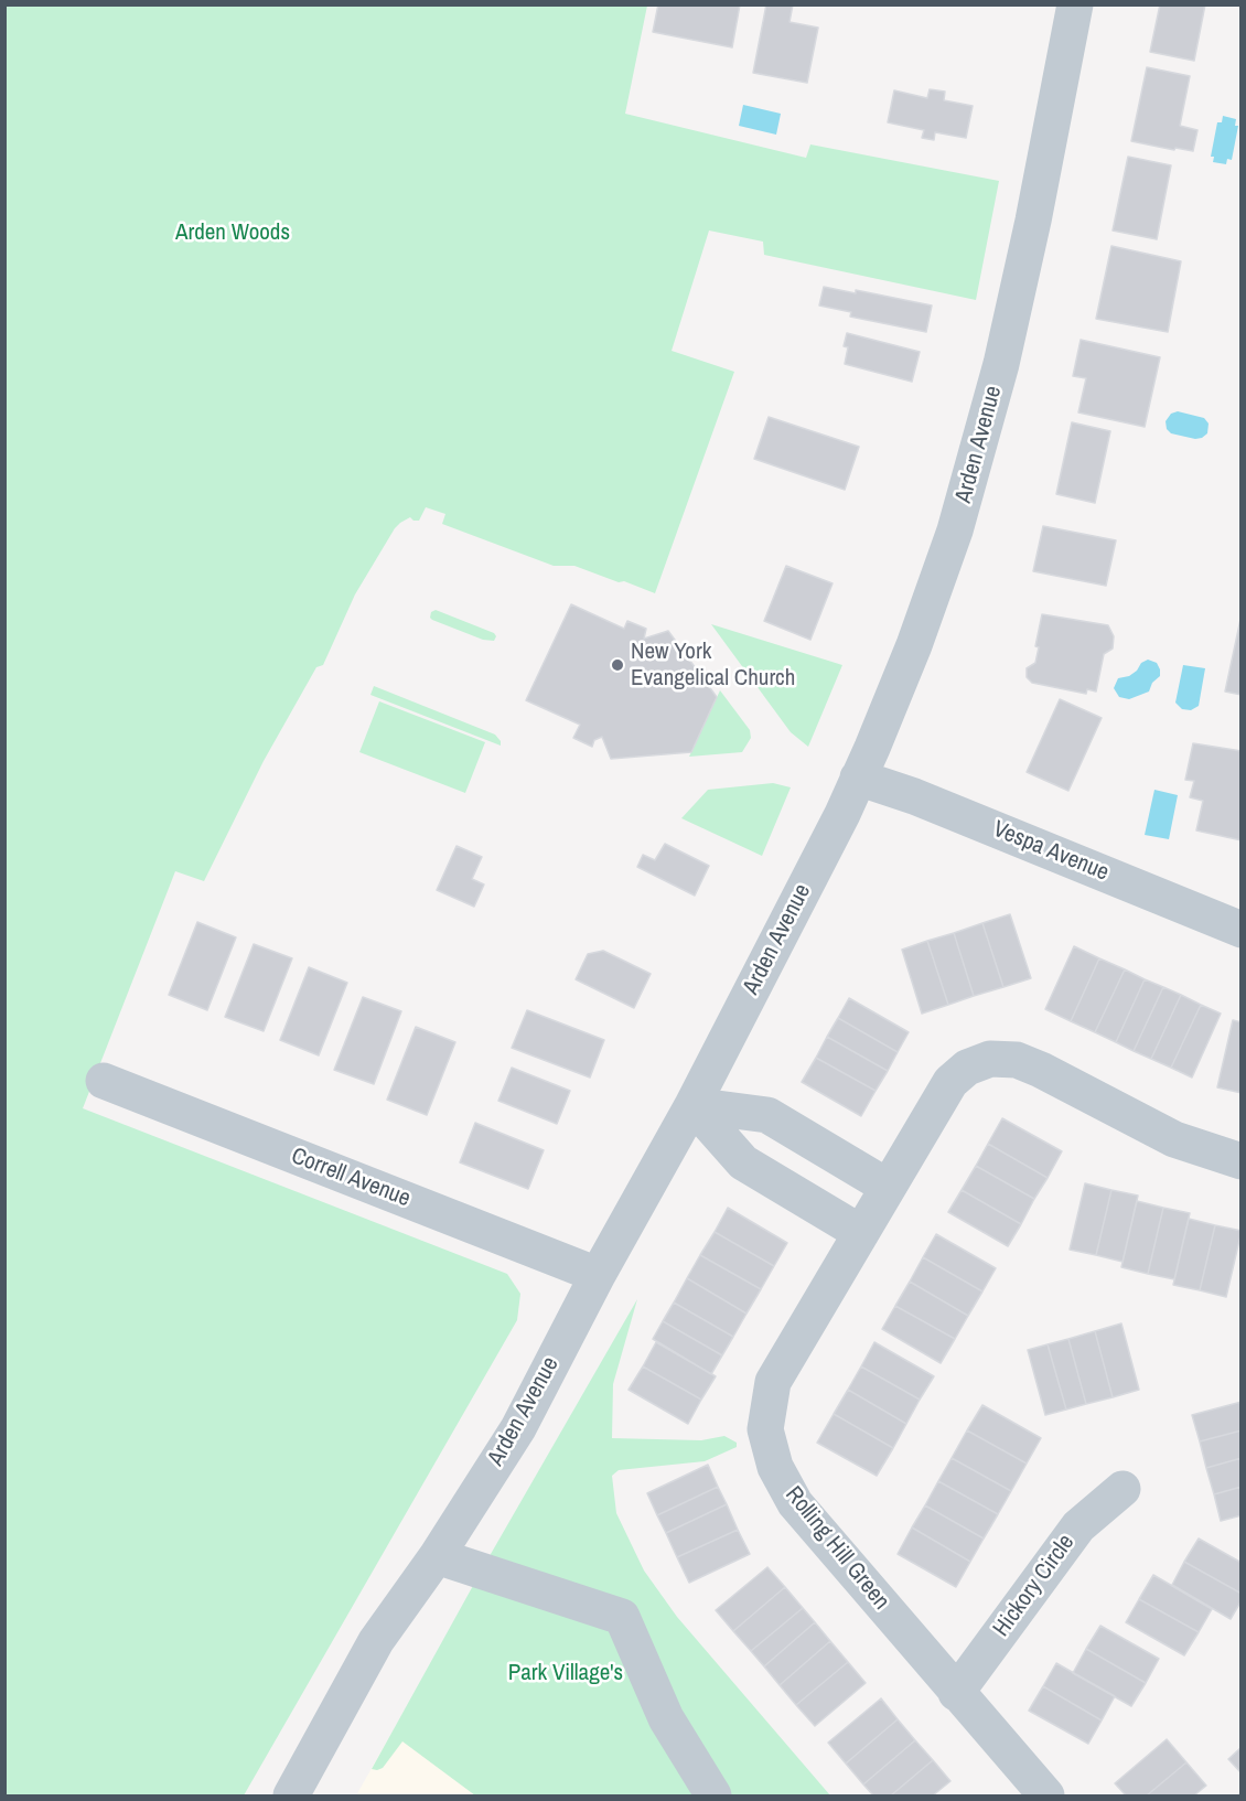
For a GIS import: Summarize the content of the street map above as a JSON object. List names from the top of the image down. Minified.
{"streets":{"street":["Arden Avenue","Vespa Avenue","Correll Avenue","Rolling Hill Green","Hickory Circle"]},"crossings":[["Arden Avenue","Vespa Avenue"],["Arden Avenue","Correll Avenue"],["Rolling Hill Green","Hickory Circle"]],"parks":["Arden Woods","Park Village's"],"places":["New York Evangelical Church"]}
